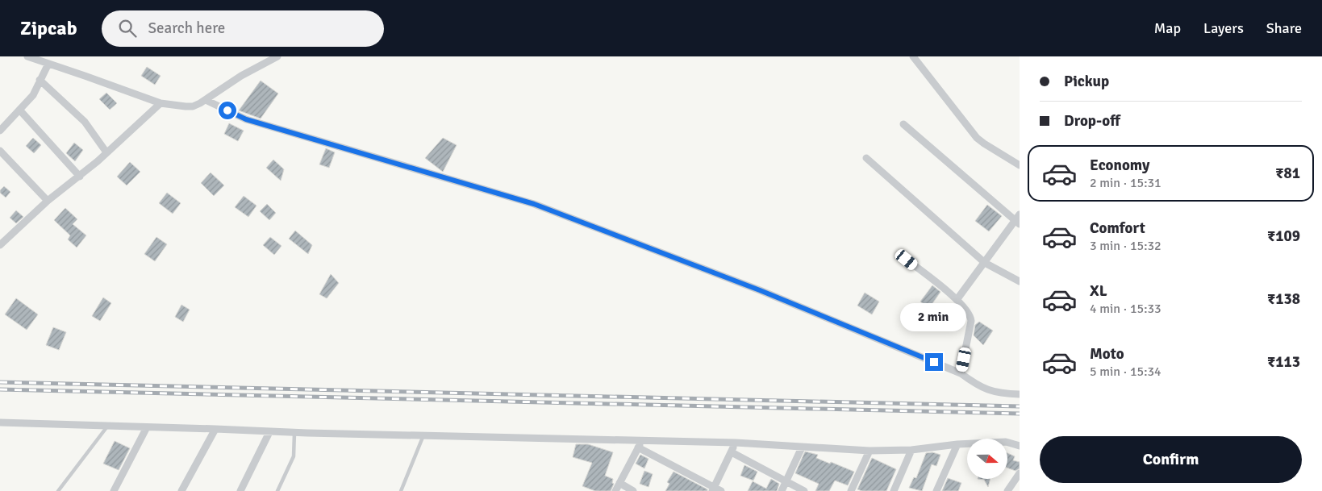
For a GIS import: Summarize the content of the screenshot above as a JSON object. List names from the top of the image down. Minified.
{"north":"right","page":{"header":"Zipcab","search":"Search here","nav":["Map","Layers","Share"],"banner":["Pickup","Drop-off"],"list":[{"name":"Economy","note":"2 min · 15:31","value":"₹81"},{"name":"Comfort","note":"3 min · 15:32","value":"₹109"},{"name":"XL","note":"4 min · 15:33","value":"₹138"},{"name":"Moto","note":"5 min · 15:34","value":"₹113"}],"bubble":"2 min","buttons":"Confirm"}}
